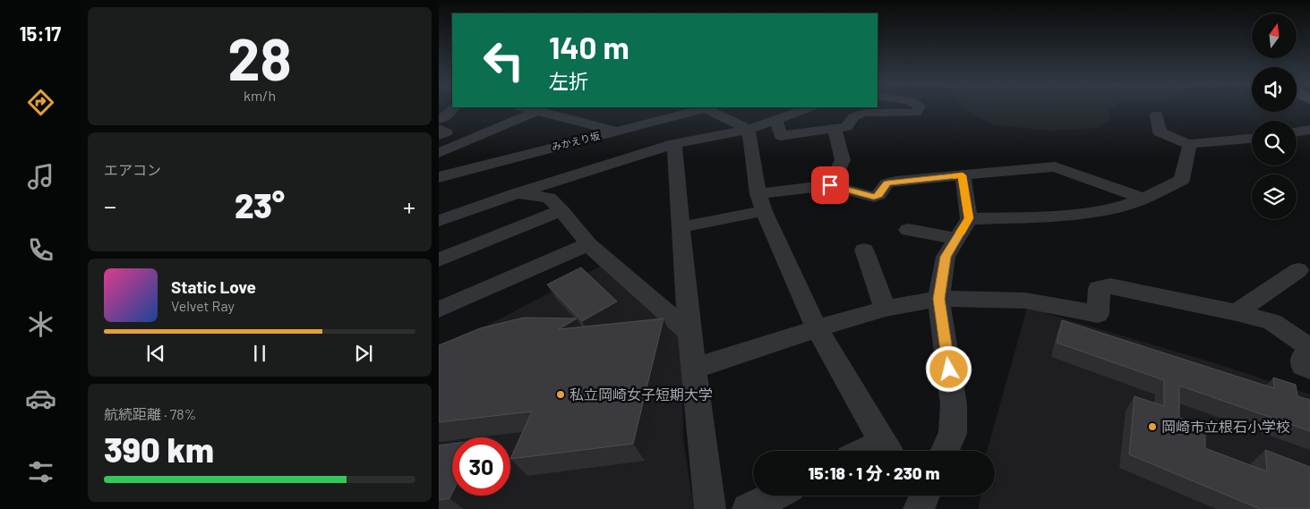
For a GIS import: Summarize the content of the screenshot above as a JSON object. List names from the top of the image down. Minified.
{"streets":{"street":["みかえり坂"]},"places":["私立岡崎女子短期大学","岡崎市立根石小学校"],"north":"top","page":{"tabs":"15:17","tile":[["28","km/h"],"エアコン",["航続距離 · 78%","390 km"]],"turn":["140 m","左折"],"heat":["−","23°","+"],"song":["Static Love","Velvet Ray"],"limit":"30","trip":"15:18 · 1 分 · 230 m"}}
